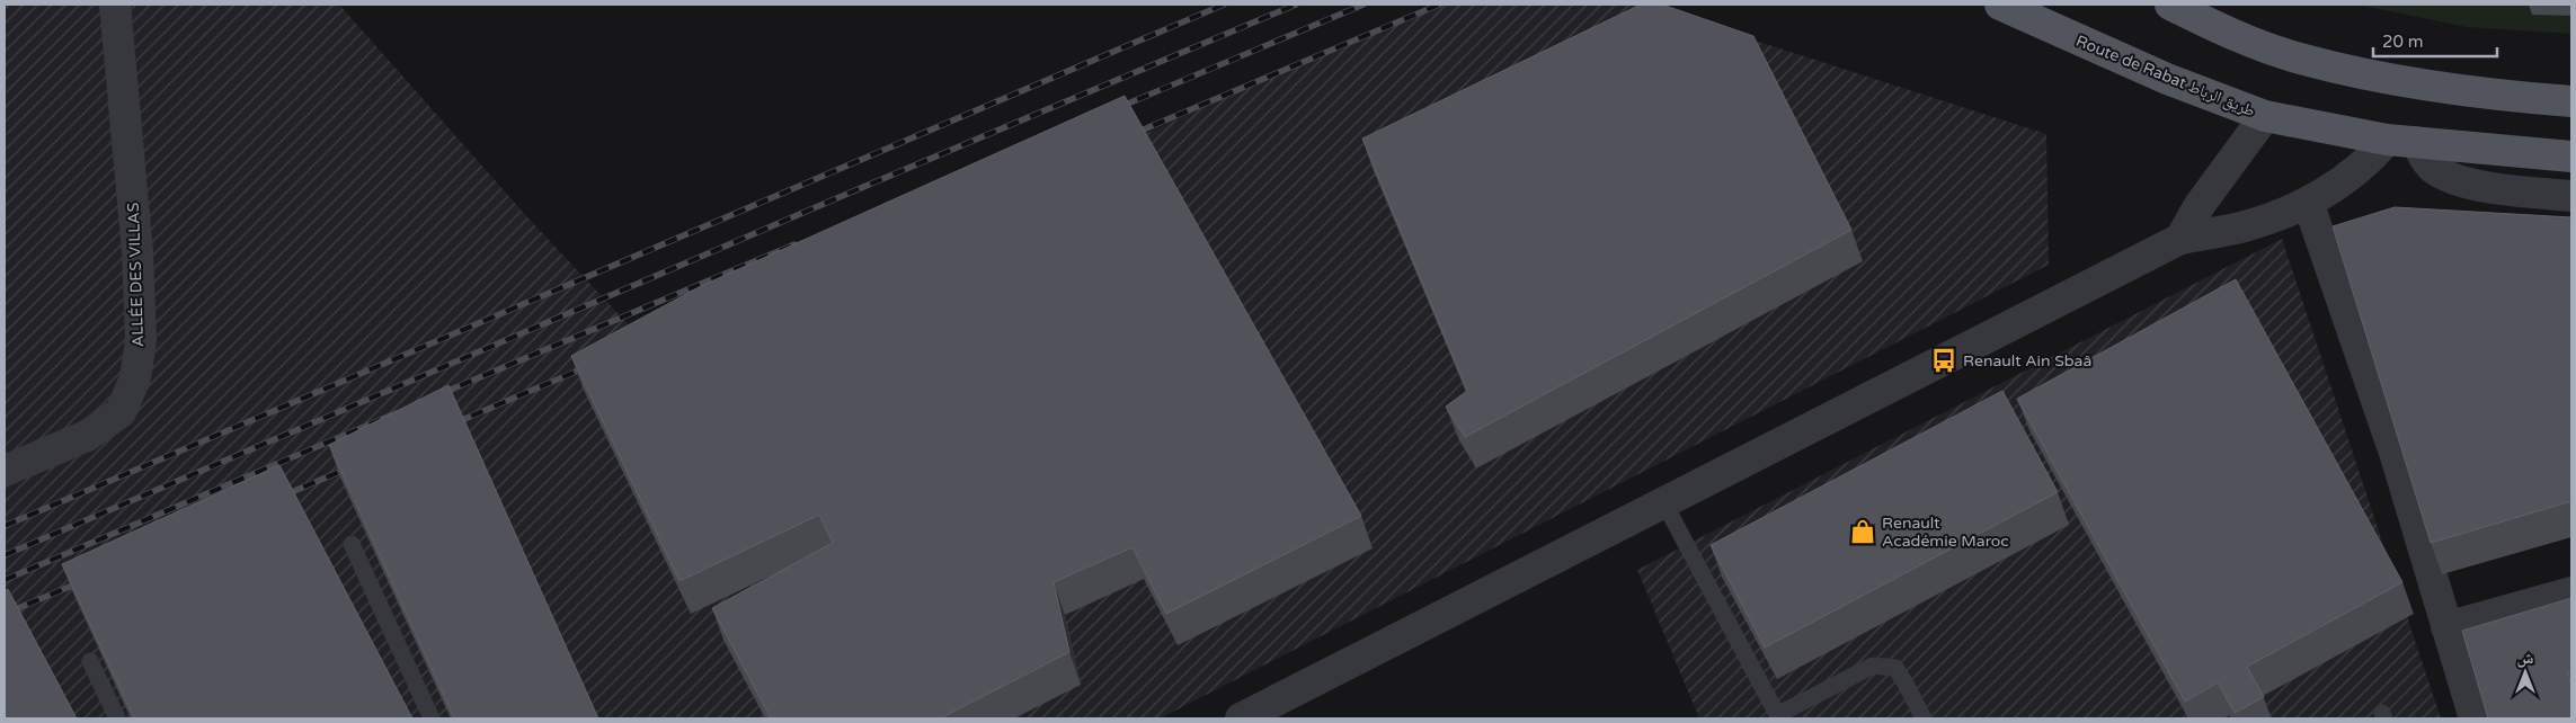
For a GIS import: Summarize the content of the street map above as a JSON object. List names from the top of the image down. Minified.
{"streets":{"main road":["Route de Rabat طريق الرباط"],"street":["ALLÉE DES VILLAS"]},"places":{"bus stop":["Renault Ain Sbaâ"],"shop":["Renault Académie Maroc"]},"scale_bar":"20 m","north":"top"}
